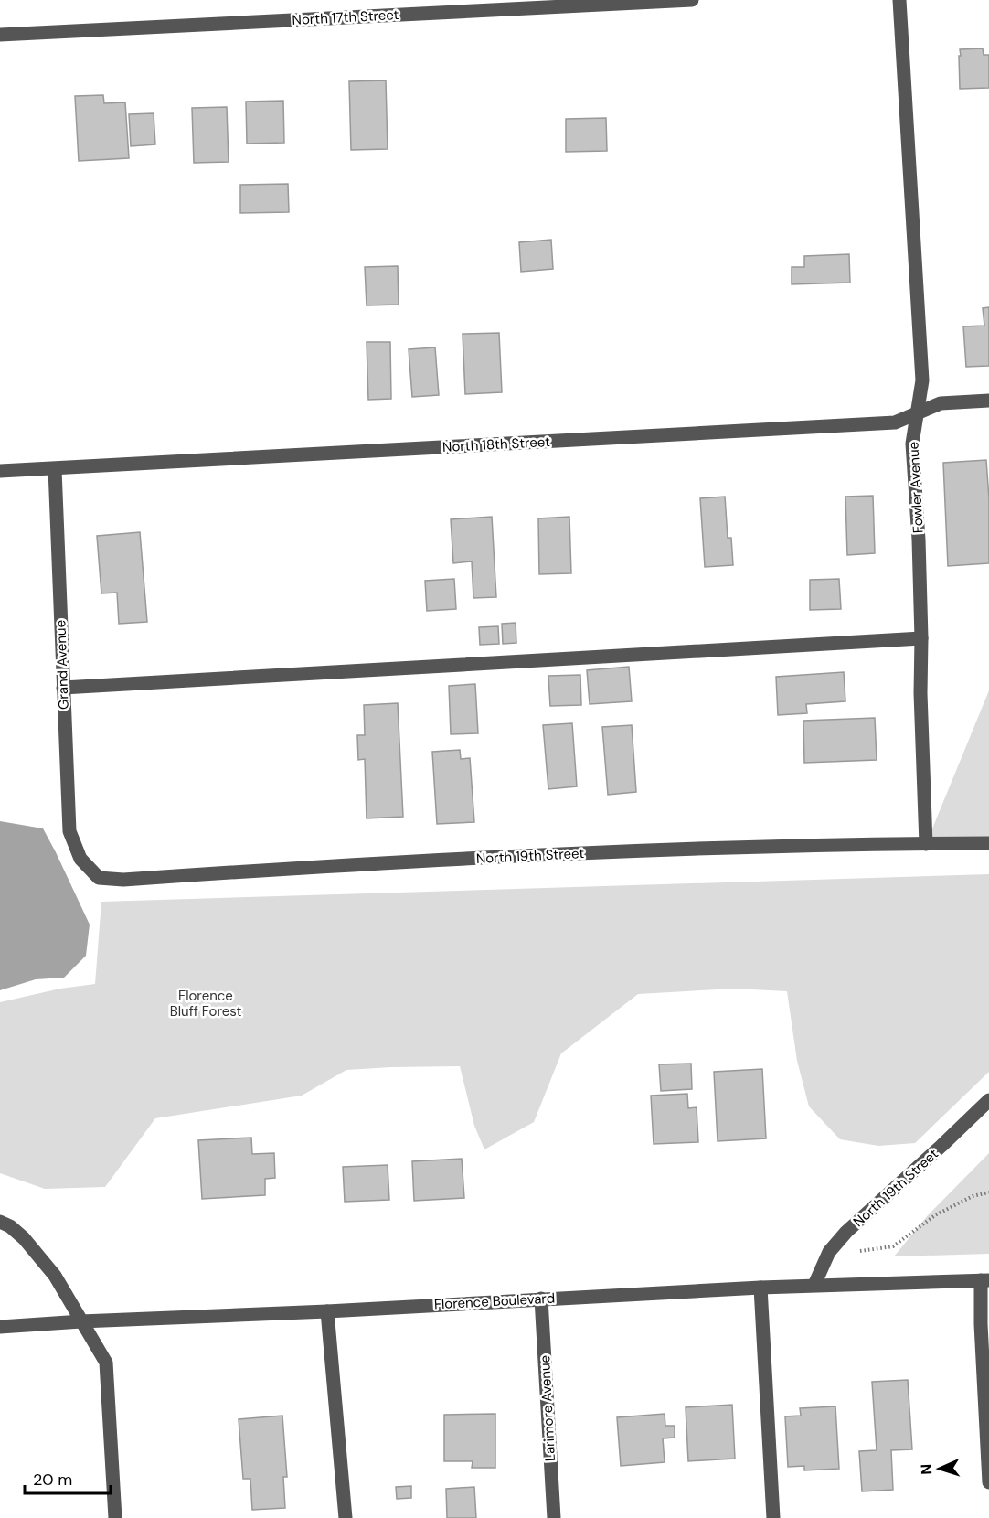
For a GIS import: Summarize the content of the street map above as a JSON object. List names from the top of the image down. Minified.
{"streets":{"street":["North 17th Street","North 18th Street","Fowler Avenue","Grand Avenue","North 19th Street","Florence Boulevard","Larimore Avenue"]},"crossings":[["North 18th Street","Fowler Avenue"],["North 18th Street","Grand Avenue"],["Fowler Avenue","North 19th Street"],["Grand Avenue","North 19th Street"],["North 19th Street","Florence Boulevard"],["Florence Boulevard","Larimore Avenue"]],"parks":["Florence Bluff Forest"],"scale_bar":"20 m","north":"left"}
